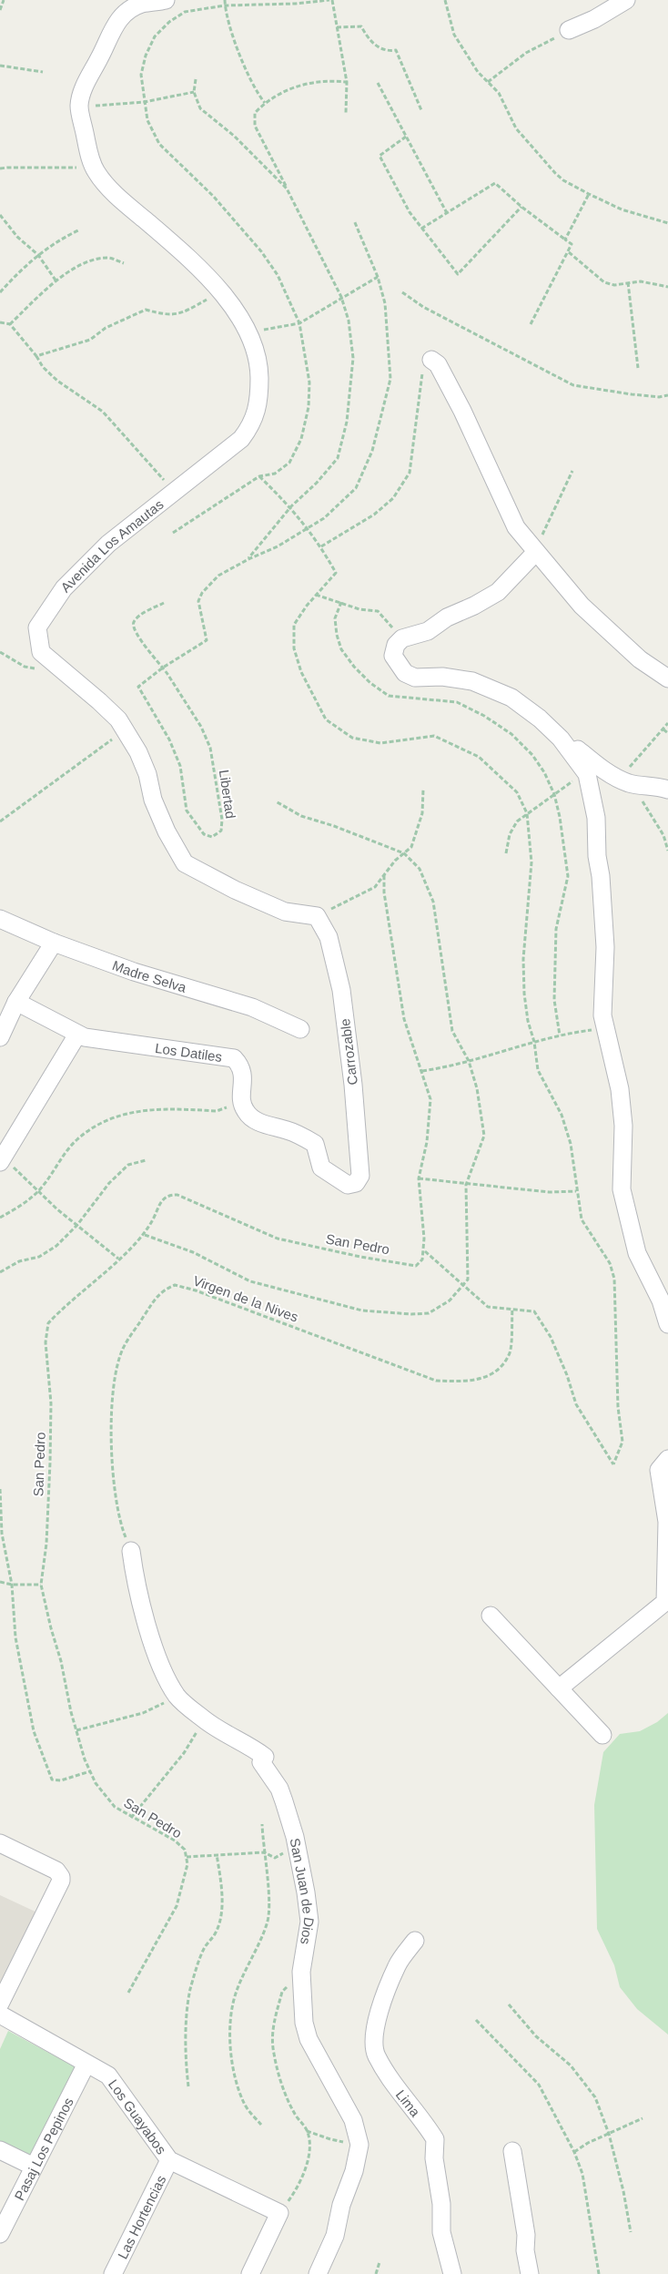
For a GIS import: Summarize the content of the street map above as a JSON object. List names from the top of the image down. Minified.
{"streets":{"street":["Avenida Los Amautas","Madre Selva","Los Datiles","Carrozable","San Juan de Dios","Lima","Los Guayabos","Pasaj Los Pepinos","Las Hortencias"],"path":["Libertad","San Pedro","Virgen de la Nives"]},"crossings":[["Avenida Los Amautas","Carrozable"],["Los Datiles","Carrozable"],["Virgen de la Nives","San Juan de Dios"],["Los Guayabos","Pasaj Los Pepinos"],["Los Guayabos","Las Hortencias"]]}
